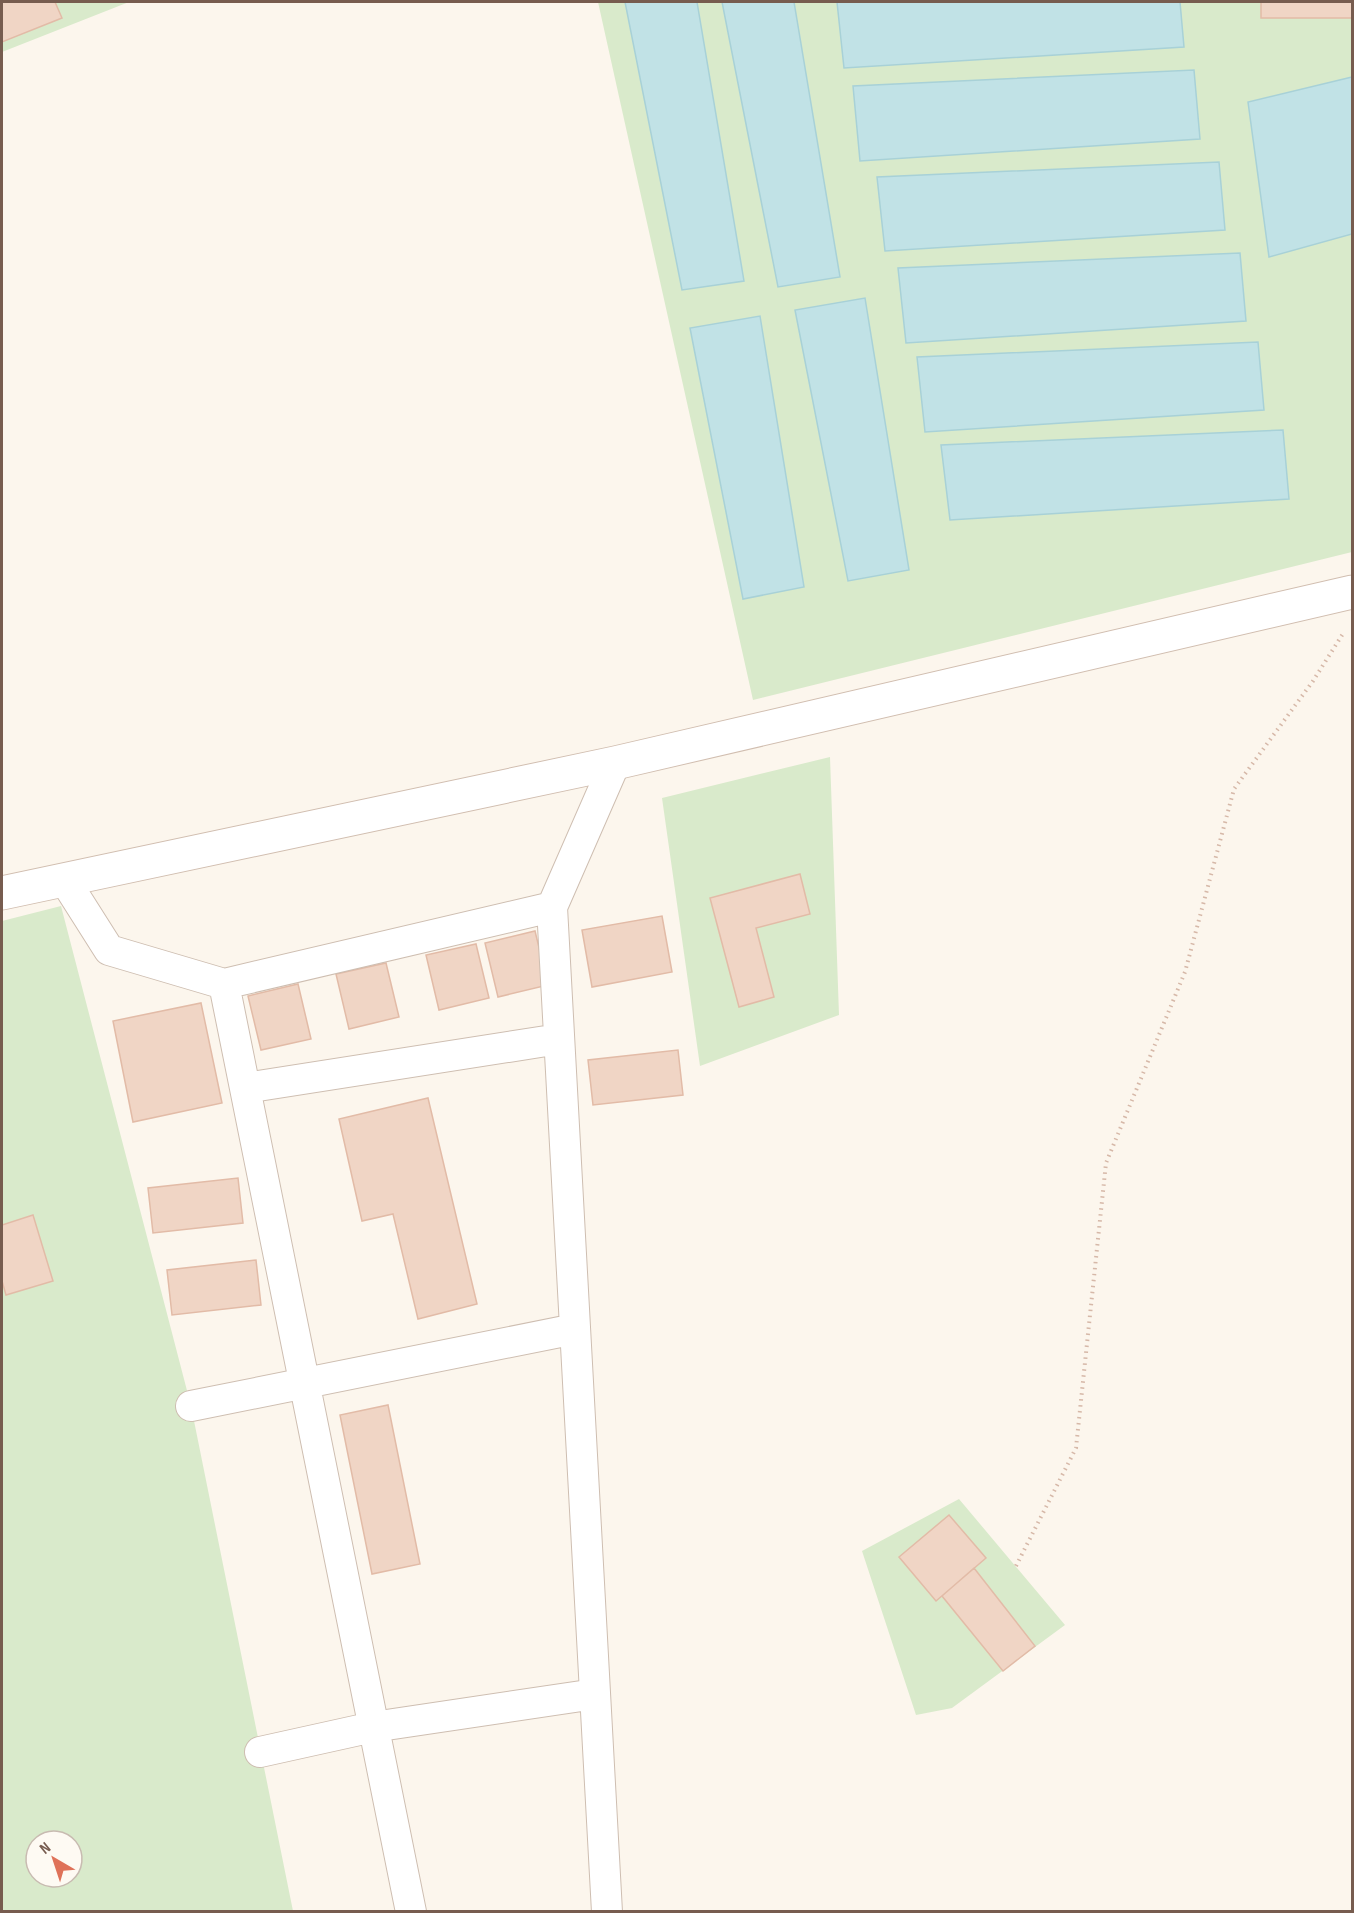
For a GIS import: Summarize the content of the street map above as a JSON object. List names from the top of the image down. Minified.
{"north":"top left"}
